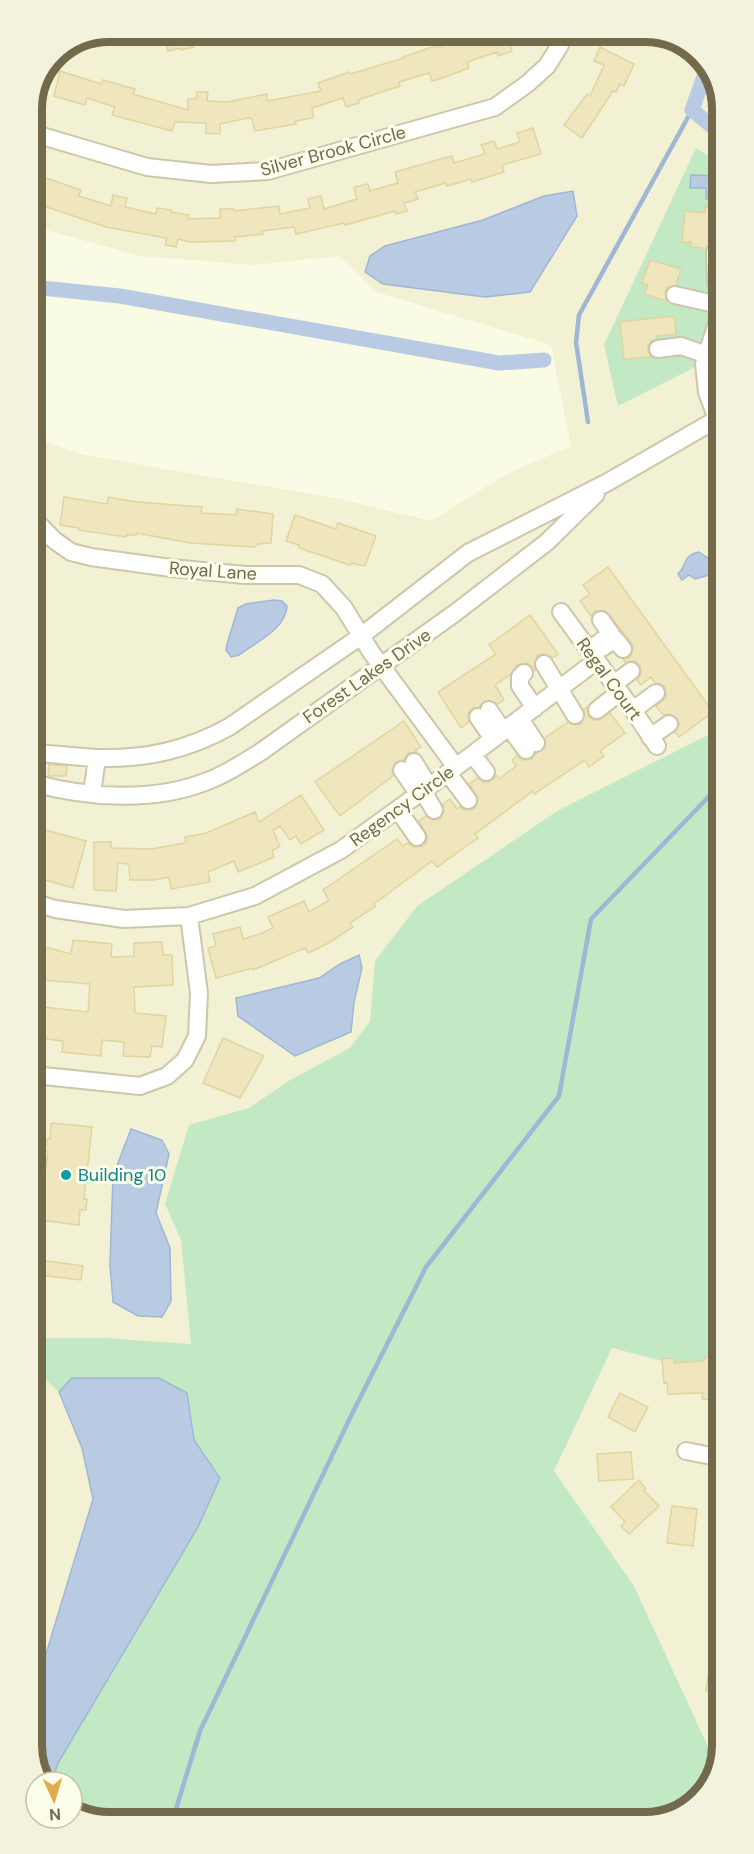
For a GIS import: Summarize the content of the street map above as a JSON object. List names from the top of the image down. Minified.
{"streets":{"street":["Silver Brook Circle","Royal Lane","Forest Lakes Drive","Regal Court","Regency Circle"]},"crossings":[["Royal Lane","Forest Lakes Drive"],["Royal Lane","Regency Circle"],["Regal Court","Regency Circle"]],"places":["Building 10"],"north":"bottom"}
